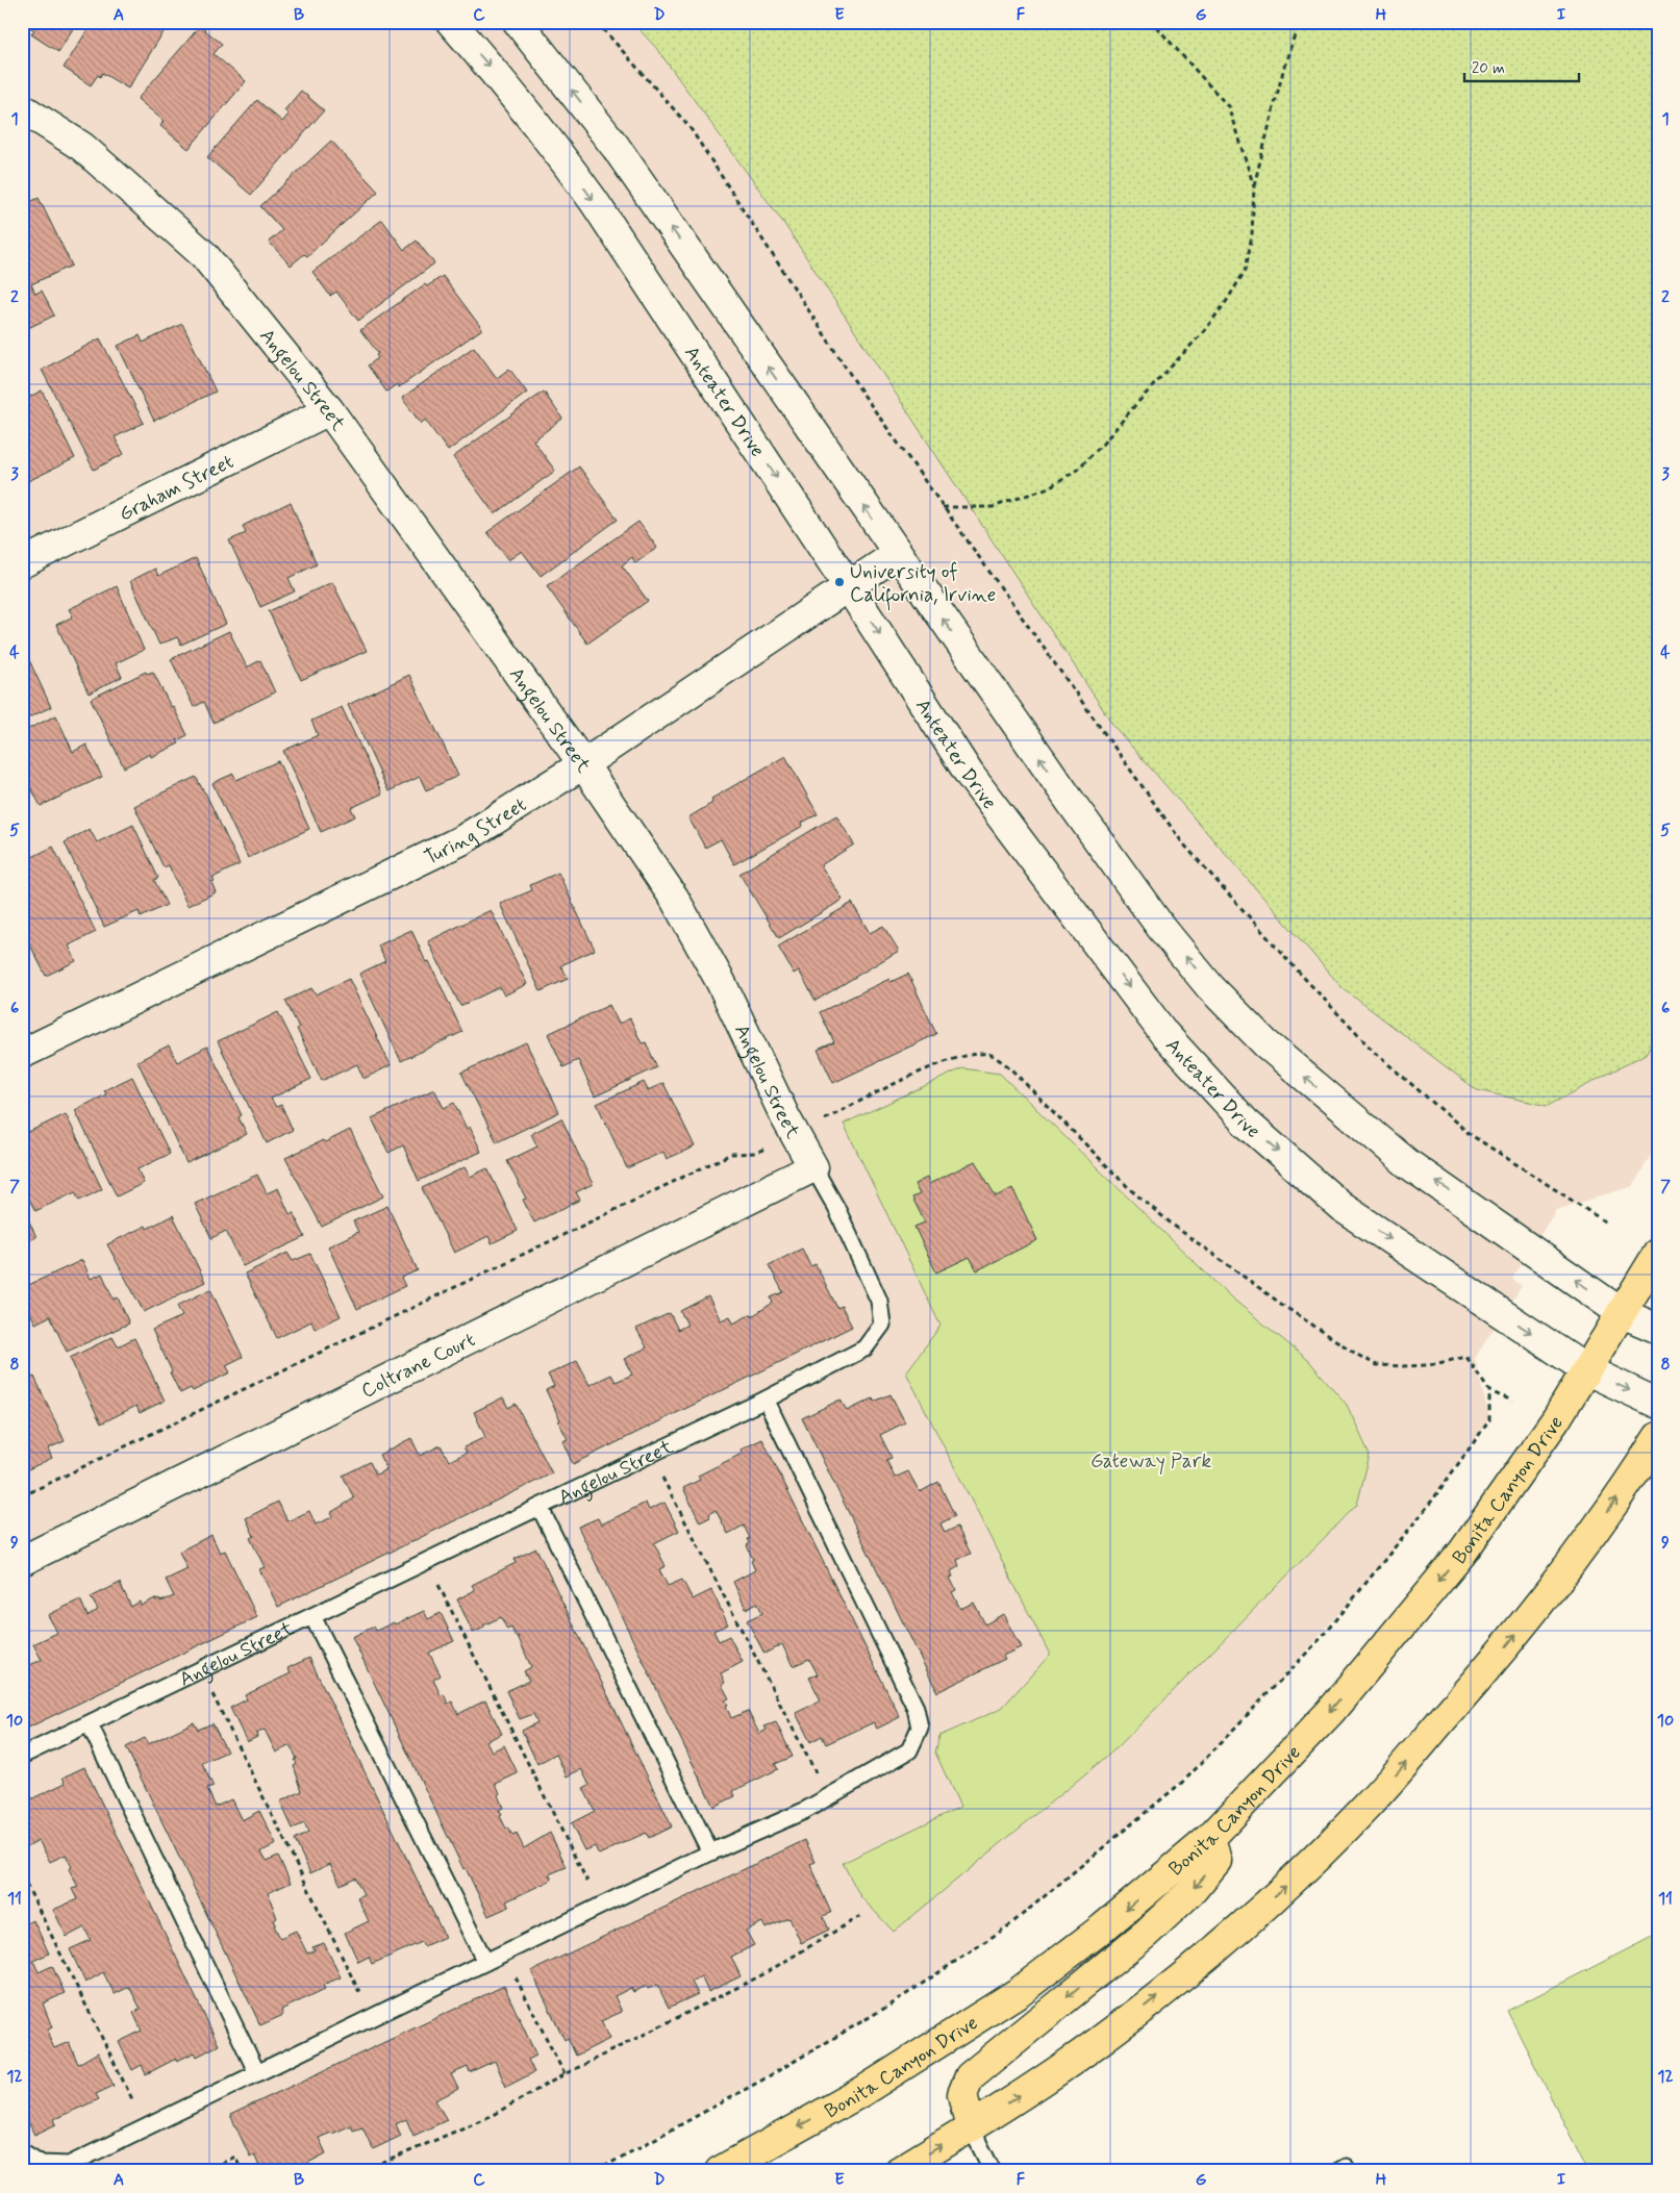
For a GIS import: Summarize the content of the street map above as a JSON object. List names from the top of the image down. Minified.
{"streets":{"main road":["Angelou Street","Anteater Drive","Graham Street","Turing Street","Coltrane Court","Bonita Canyon Drive"]},"crossings":[["Angelou Street","Graham Street"],["Angelou Street","Turing Street"],["Angelou Street","Coltrane Court"],["Anteater Drive","Turing Street"],["Anteater Drive","Bonita Canyon Drive"]],"parks":["Gateway Park"],"places":["University of California, Irvine"],"scale_bar":"20 m","grid":{"columns":["A","B","C","D","E","F","G","H","I"],"rows":["1","2","3","4","5","6","7","8","9","10","11","12"]}}
